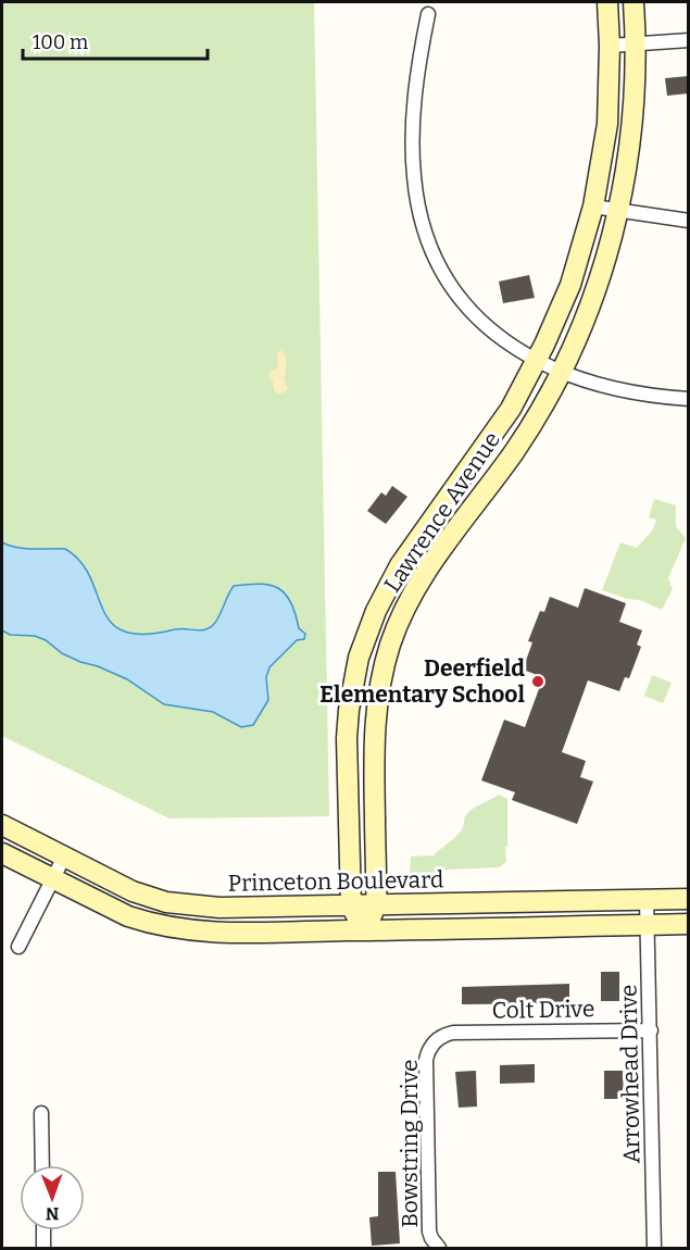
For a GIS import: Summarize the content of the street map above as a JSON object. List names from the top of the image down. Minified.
{"streets":{"street":["Lawrence Avenue","Princeton Boulevard","Colt Drive","Arrowhead Drive","Bowstring Drive"]},"crossings":[["Lawrence Avenue","Princeton Boulevard"],["Princeton Boulevard","Arrowhead Drive"],["Colt Drive","Arrowhead Drive"],["Colt Drive","Bowstring Drive"]],"places":["Deerfield Elementary School"],"scale_bar":"100 m","north":"bottom"}
